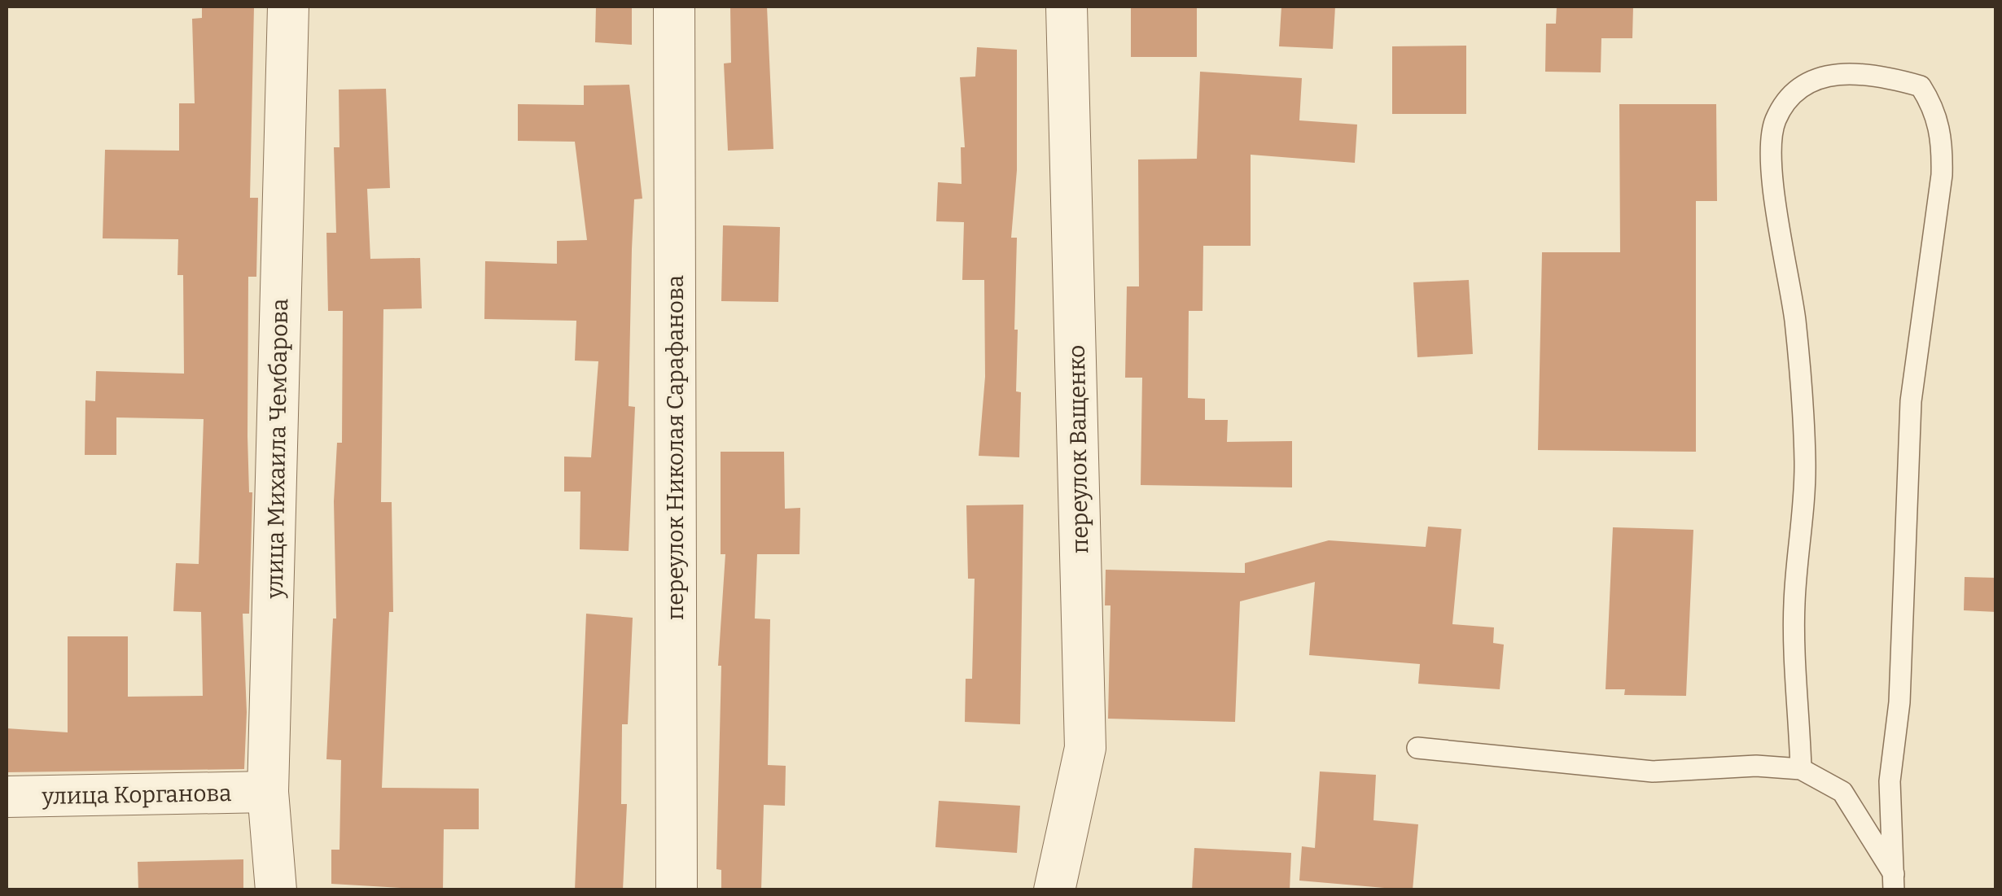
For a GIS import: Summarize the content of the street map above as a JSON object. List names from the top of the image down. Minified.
{"streets":{"street":["переулок Николая Сарафанова","улица Михаила Чембарова","переулок Ващенко","улица Корганова"]},"crossings":[["улица Михаила Чембарова","улица Корганова"]]}
